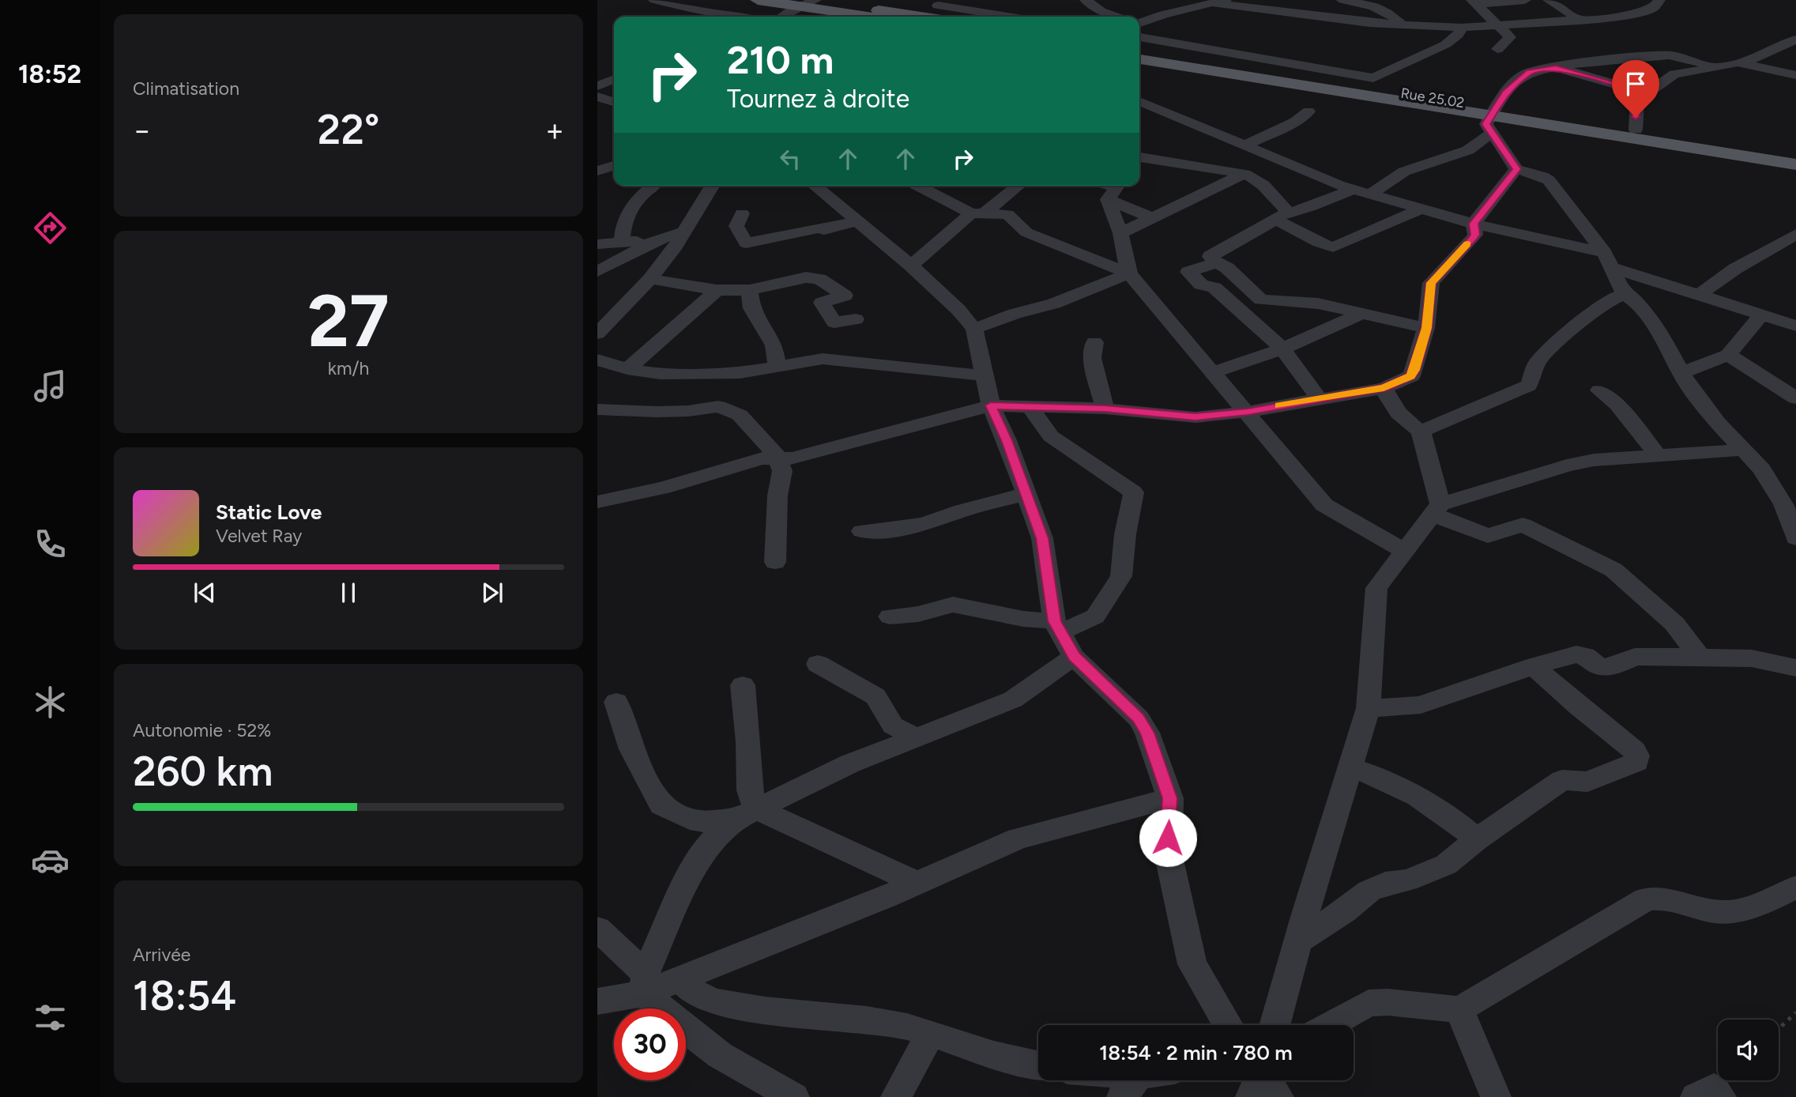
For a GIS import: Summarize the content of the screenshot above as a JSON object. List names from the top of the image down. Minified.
{"streets":{"main road":["Rue 25.02"]},"page":{"tabs":"18:52","tile":["Climatisation",["27","km/h"],["Autonomie · 52%","260 km"],["Arrivée","18:54"]],"turn":["210 m","Tournez à droite"],"heat":["−","22°","+"],"song":["Static Love","Velvet Ray"],"limit":"30","trip":"18:54 · 2 min · 780 m"}}
